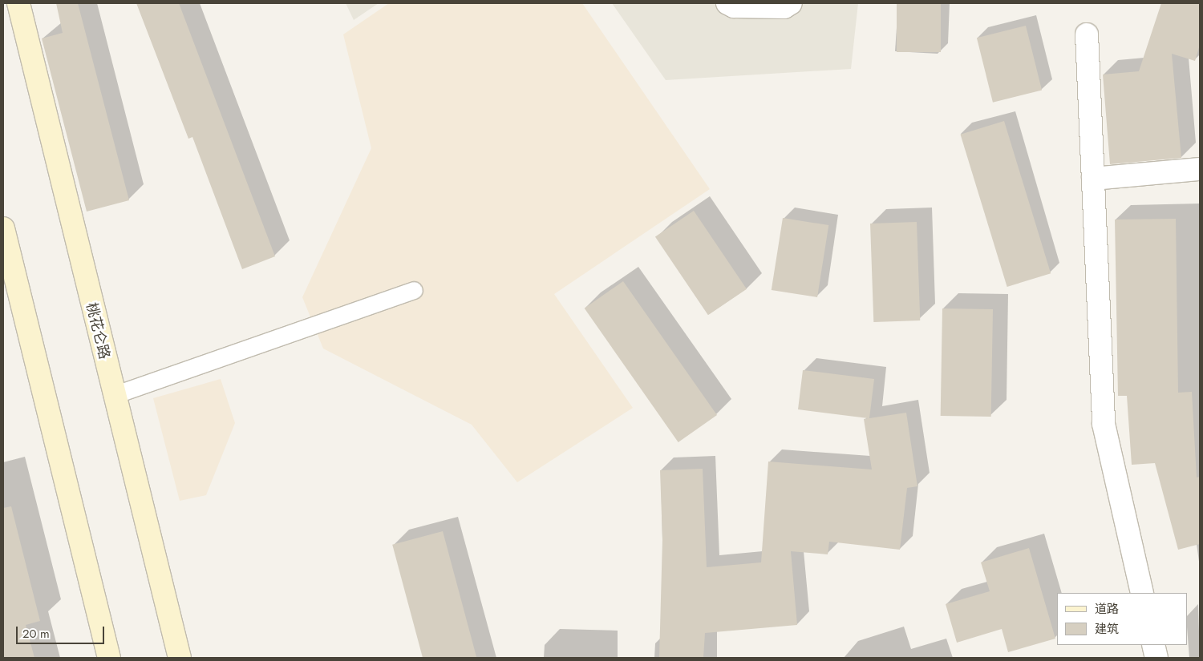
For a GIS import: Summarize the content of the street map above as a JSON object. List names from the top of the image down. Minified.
{"streets":{"main road":["桃花仑路"]},"legend":["道路","建筑"],"scale_bar":"20 m"}
